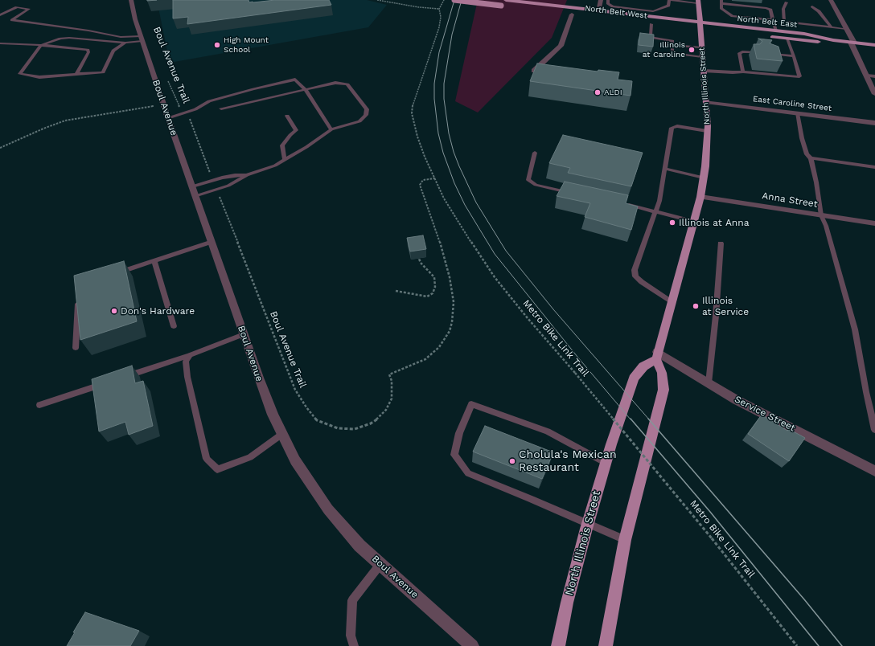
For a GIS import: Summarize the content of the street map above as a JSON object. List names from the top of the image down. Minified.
{"streets":{"main road":["North Belt West","North Belt East","North Illinois Street"],"street":["East Caroline Street","Boul Avenue","Anna Street","Service Street"],"path":["Boul Avenue Trail","Metro Bike Link Trail"]},"crossings":[["North Belt West","North Belt East"],["North Belt West","North Illinois Street"],["North Belt East","North Illinois Street"],["Boul Avenue Trail","Metro Bike Link Trail"],["North Illinois Street","East Caroline Street"],["North Illinois Street","Anna Street"],["North Illinois Street","Service Street"]],"places":["High Mount School","Illinois at Caroline","ALDI","Illinois at Anna","Illinois at Service","Don's Hardware","Cholula's Mexican Restaurant"]}
